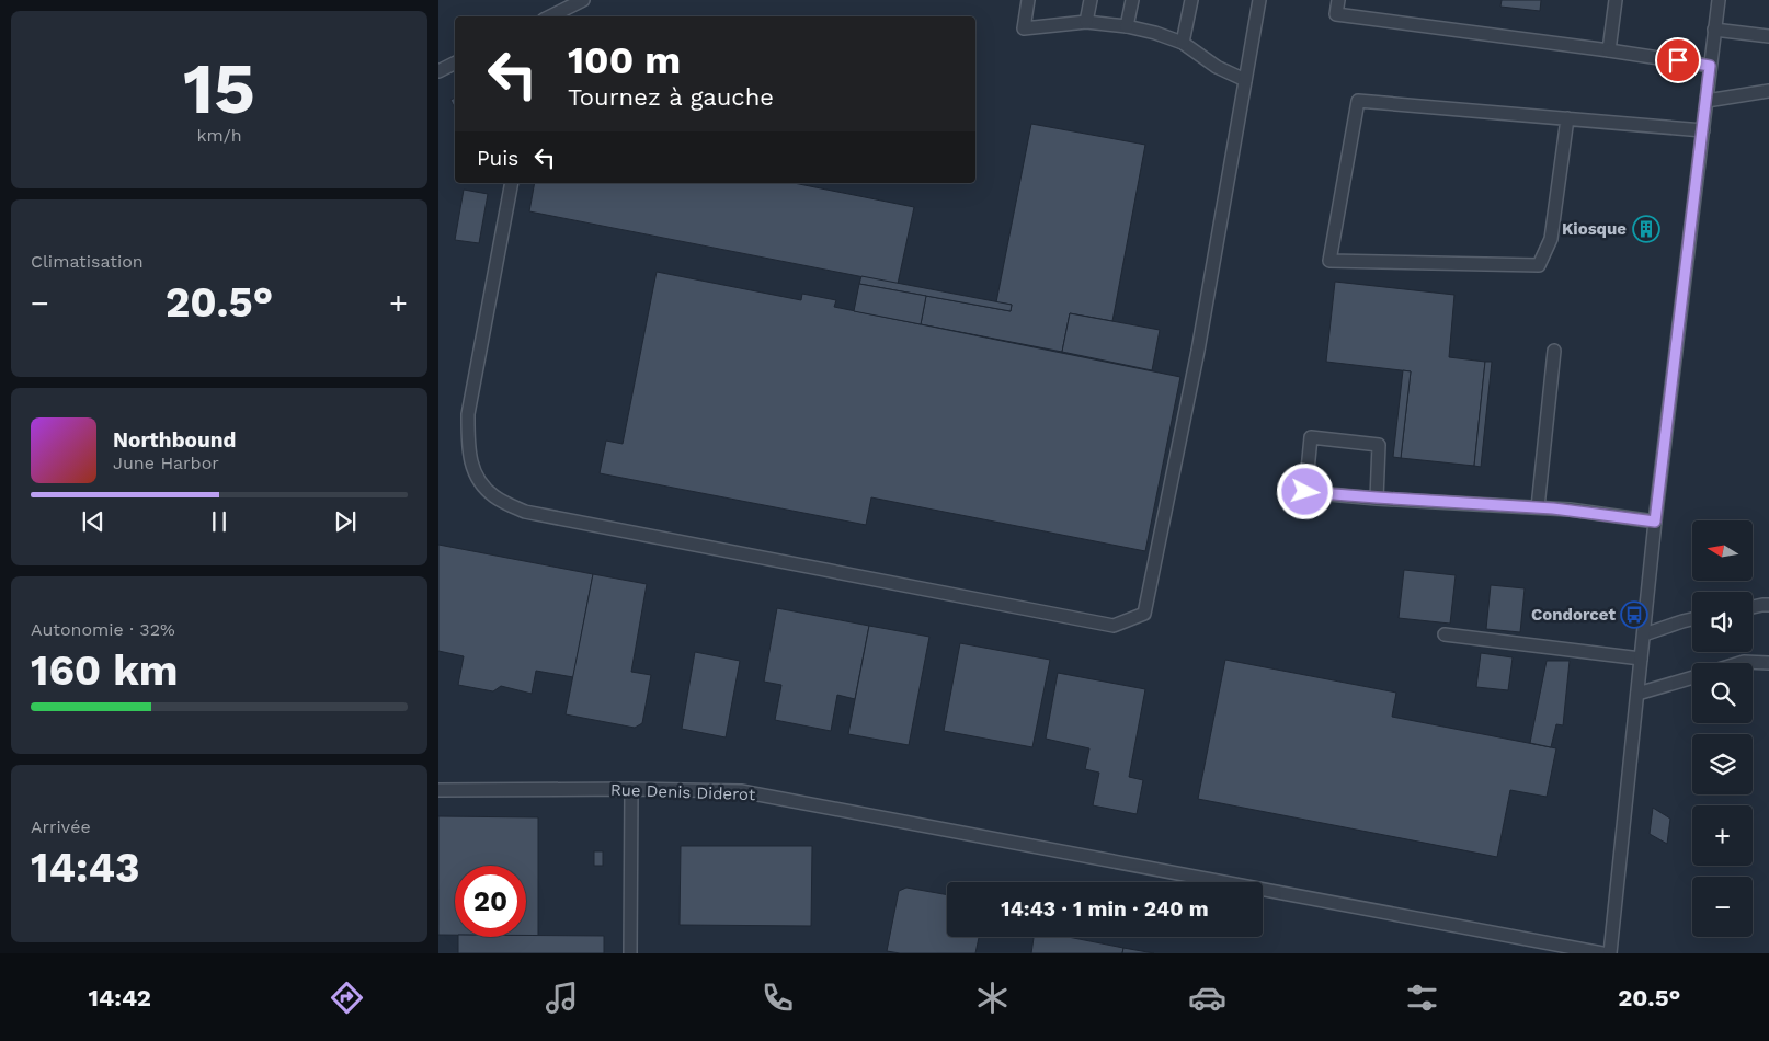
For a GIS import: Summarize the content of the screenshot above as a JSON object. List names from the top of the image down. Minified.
{"streets":{"lane":["Rue Denis Diderot"]},"places":{"building":["Kiosque"],"bus stop":["Condorcet"]},"north":"left","page":{"tile":[["15","km/h"],"Climatisation",["Autonomie · 32%","160 km"],["Arrivée","14:43"]],"turn":["100 m","Tournez à gauche"],"then":"Puis","heat":["−","20.5°","+"],"song":["Northbound","June Harbor"],"map_buttons":["+","−"],"limit":"20","trip":"14:43 · 1 min · 240 m","tabs":["14:42","20.5°"]}}
